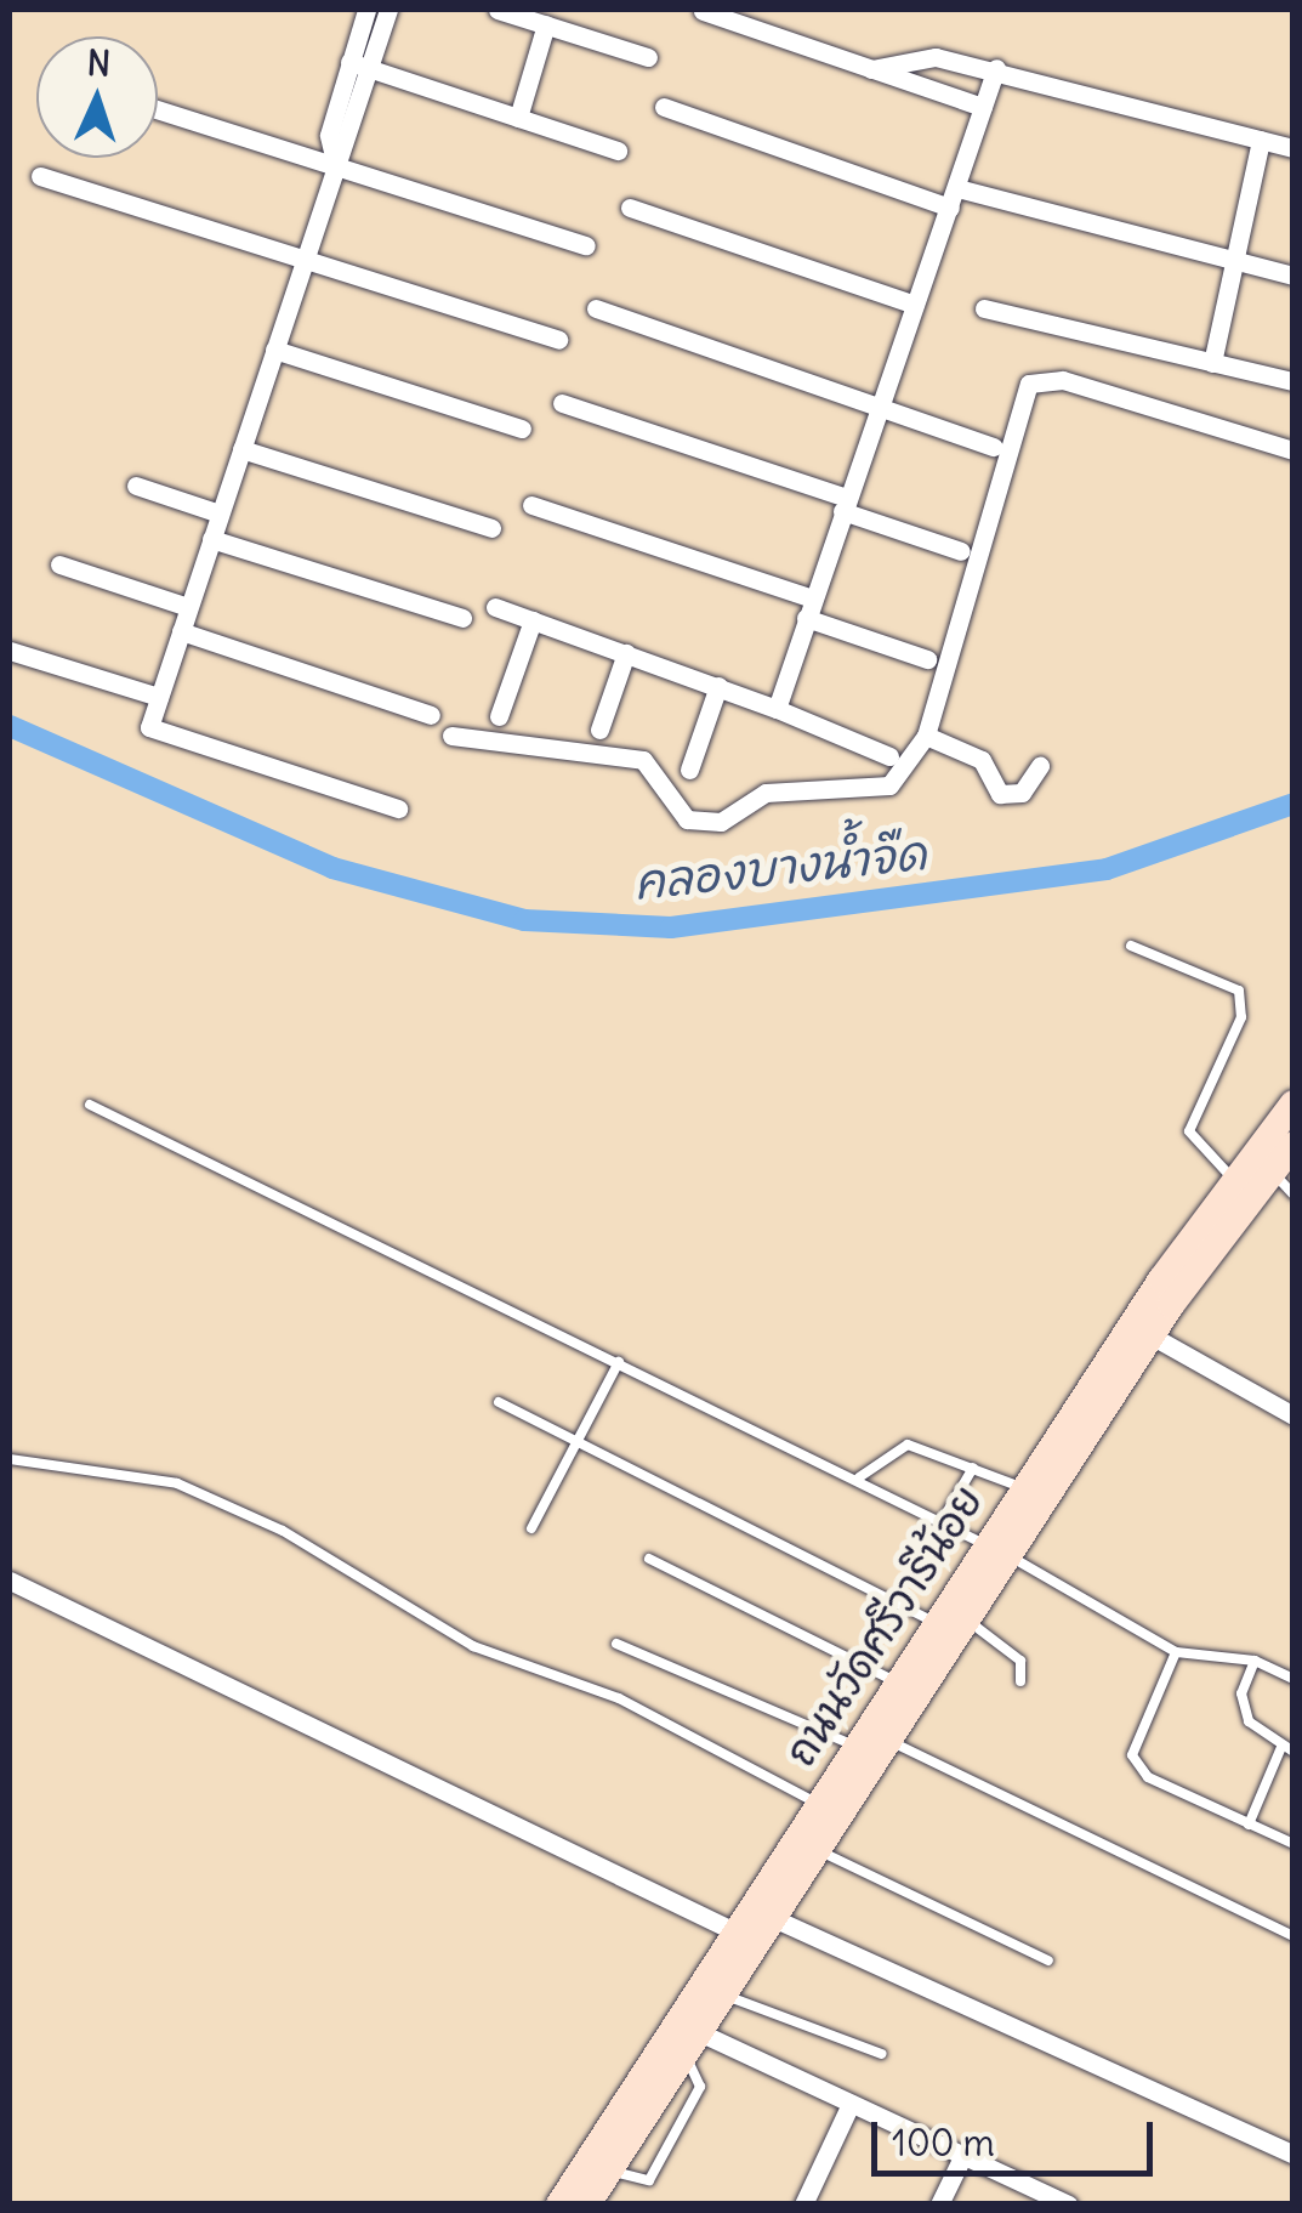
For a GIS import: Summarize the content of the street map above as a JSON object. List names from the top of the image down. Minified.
{"streets":{"main road":["ถนนวัดศรีวารีน้อย"]},"water":["คลองบางน้ำจืด"],"scale_bar":"100 m","north":"top"}
